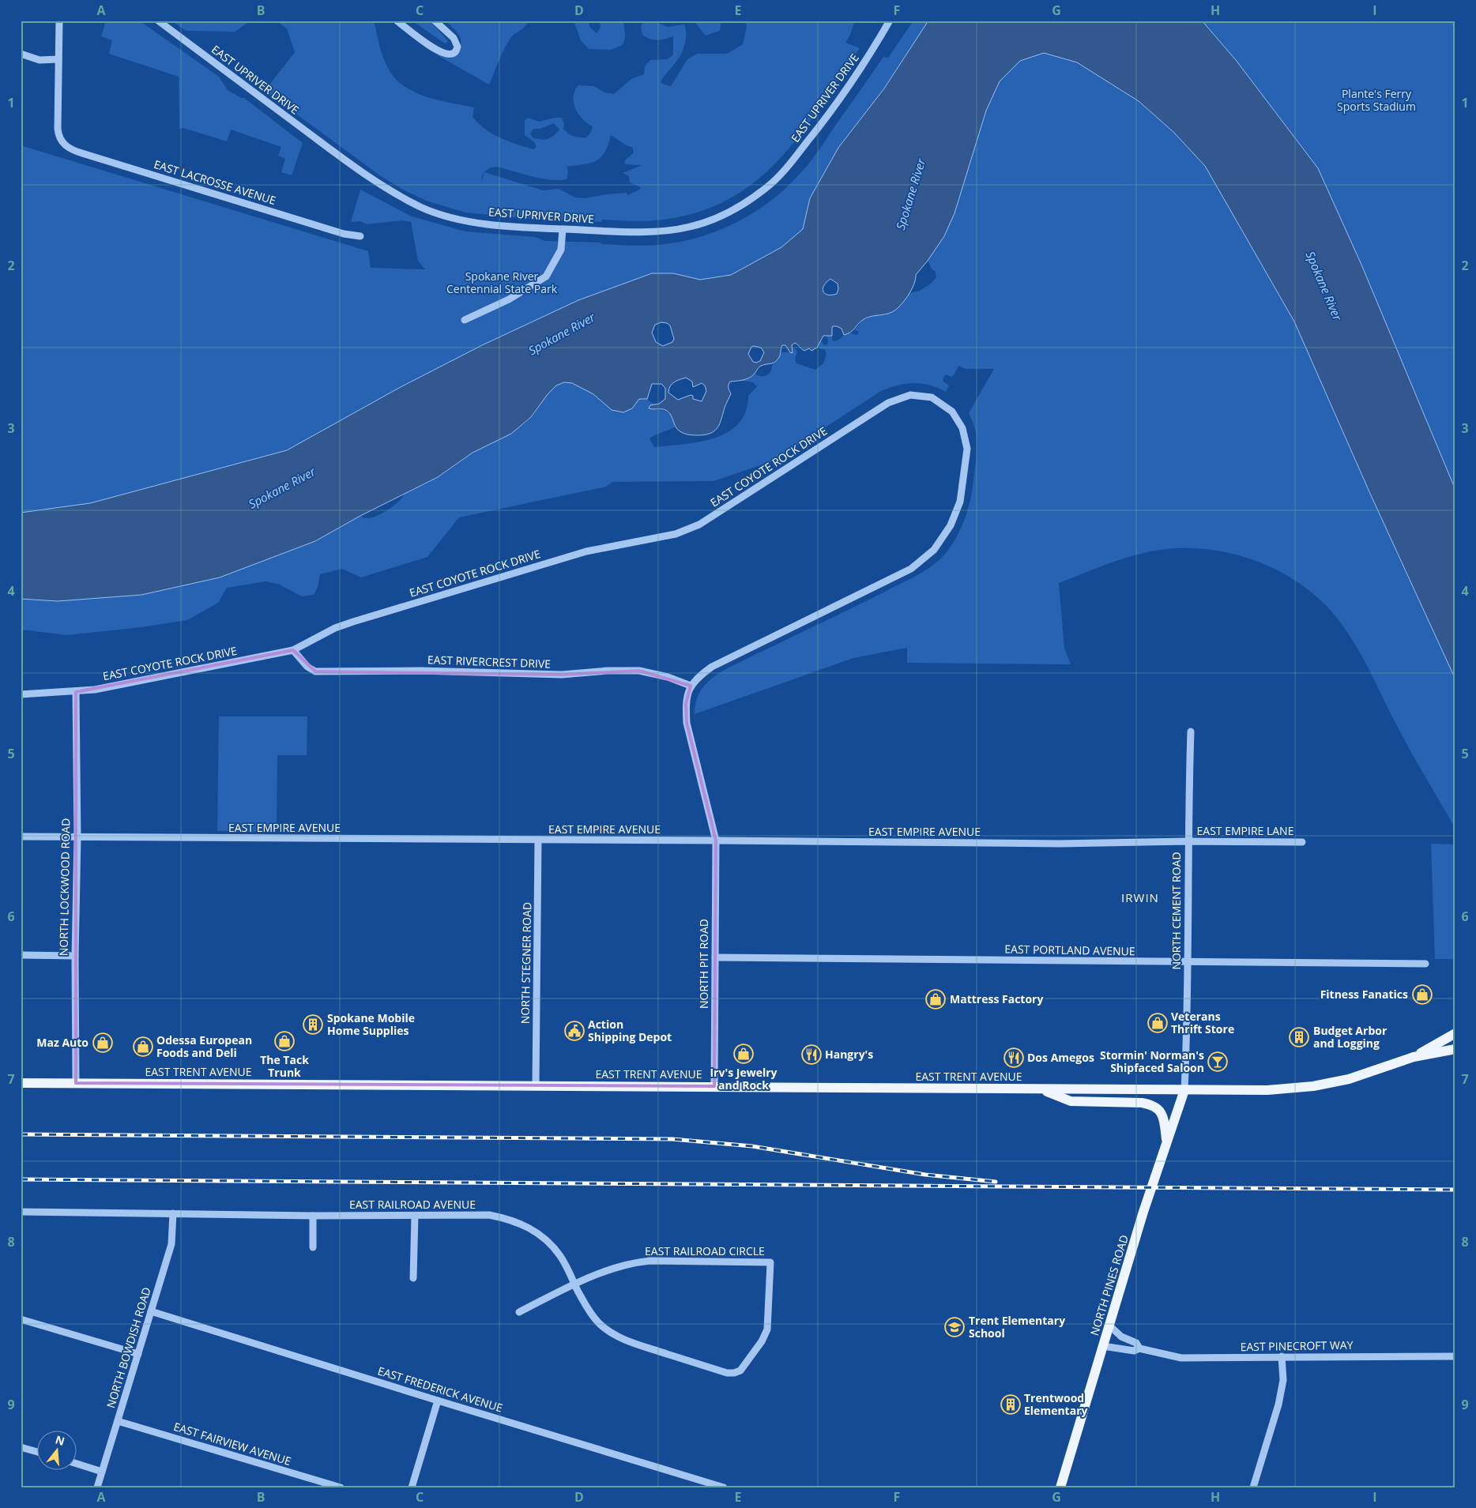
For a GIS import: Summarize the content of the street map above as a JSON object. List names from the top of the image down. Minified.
{"streets":{"main road":["EAST TRENT AVENUE","NORTH PINES ROAD"],"street":["EAST UPRIVER DRIVE","EAST LACROSSE AVENUE","EAST COYOTE ROCK DRIVE","EAST RIVERCREST DRIVE","EAST EMPIRE AVENUE","EAST EMPIRE LANE","NORTH LOCKWOOD ROAD","NORTH CEMENT ROAD","EAST PORTLAND AVENUE","NORTH STEGNER ROAD","NORTH PIT ROAD","EAST RAILROAD AVENUE","EAST RAILROAD CIRCLE","EAST PINECROFT WAY","NORTH BOWDISH ROAD","EAST FREDERICK AVENUE","EAST FAIRVIEW AVENUE"]},"crossings":[["EAST COYOTE ROCK DRIVE","EAST RIVERCREST DRIVE"],["EAST COYOTE ROCK DRIVE","NORTH LOCKWOOD ROAD"],["EAST EMPIRE AVENUE","EAST EMPIRE LANE"],["EAST EMPIRE AVENUE","NORTH LOCKWOOD ROAD"],["EAST EMPIRE AVENUE","NORTH CEMENT ROAD"],["EAST EMPIRE AVENUE","NORTH STEGNER ROAD"],["EAST EMPIRE AVENUE","NORTH PIT ROAD"],["EAST EMPIRE LANE","NORTH CEMENT ROAD"],["NORTH LOCKWOOD ROAD","EAST TRENT AVENUE"],["NORTH CEMENT ROAD","EAST PORTLAND AVENUE"],["NORTH CEMENT ROAD","EAST TRENT AVENUE"],["NORTH CEMENT ROAD","NORTH PINES ROAD"],["EAST PORTLAND AVENUE","NORTH PIT ROAD"],["NORTH STEGNER ROAD","EAST TRENT AVENUE"],["NORTH PIT ROAD","EAST TRENT AVENUE"],["EAST TRENT AVENUE","NORTH PINES ROAD"],["EAST RAILROAD AVENUE","EAST RAILROAD CIRCLE"],["EAST RAILROAD AVENUE","NORTH BOWDISH ROAD"],["NORTH PINES ROAD","EAST PINECROFT WAY"],["NORTH BOWDISH ROAD","EAST FREDERICK AVENUE"],["NORTH BOWDISH ROAD","EAST FAIRVIEW AVENUE"]],"districts":["IRWIN"],"water":["Spokane River"],"parks":["Plante's Ferry Sports Stadium","Spokane River Centennial State Park"],"places":{"shop":["Fitness Fanatics","Mattress Factory","Veterans Thrift Store","The Tack Trunk","Maz Auto","Odessa European Foods and Deli","Irv's Jewelry and Rock"],"building":["Spokane Mobile Home Supplies","Budget Arbor and Logging","Trentwood Elementary"],"public building":["Action Shipping Depot"],"restaurant":["Hangry's","Dos Amegos"],"bar":["Stormin' Norman's Shipfaced Saloon"],"school or university":["Trent Elementary School"]},"north":"top","grid":{"columns":["A","B","C","D","E","F","G","H","I"],"rows":["1","2","3","4","5","6","7","8","9"]}}
